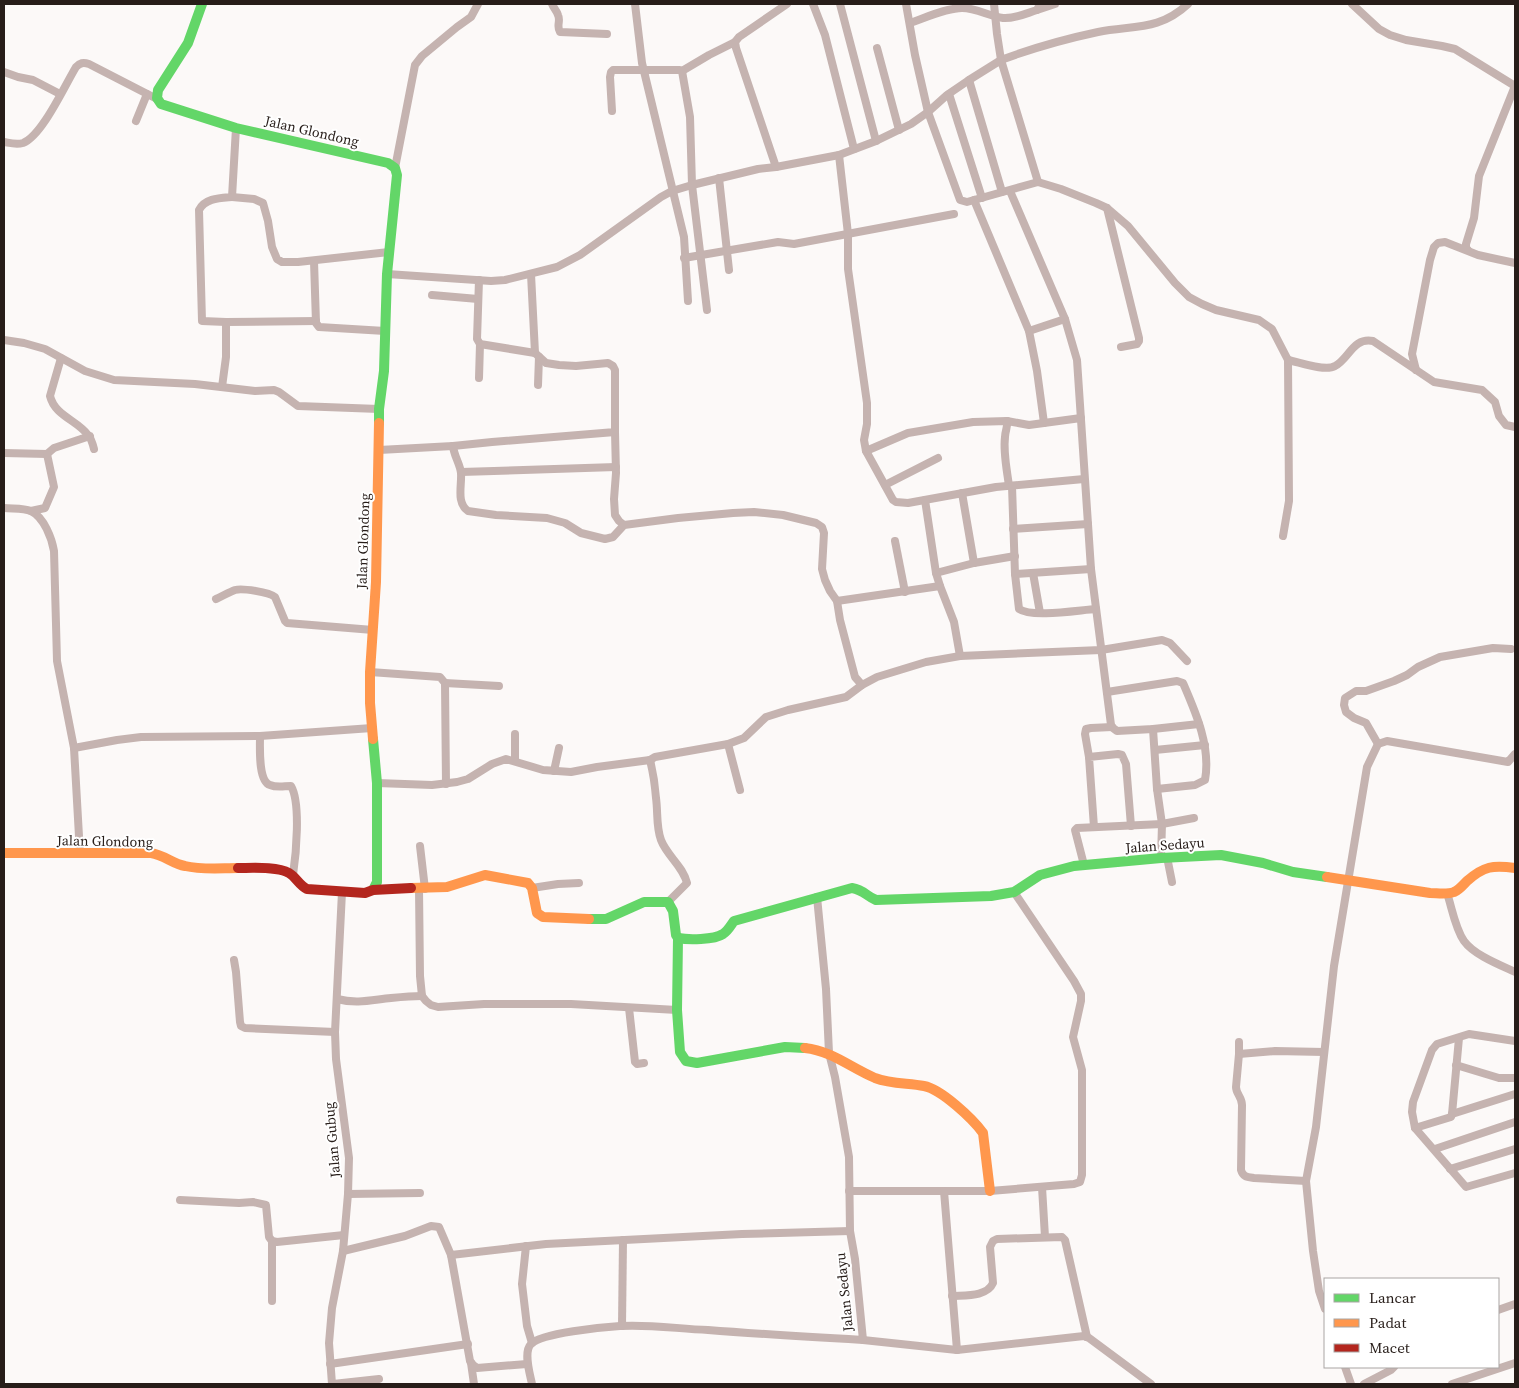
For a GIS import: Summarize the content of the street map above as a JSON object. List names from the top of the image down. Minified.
{"streets":{"street":["Jalan Glondong","Jalan Sedayu","Jalan Gubug"]},"crossings":[["Jalan Glondong","Jalan Gubug"]],"legend":["Lancar","Padat","Macet"]}
